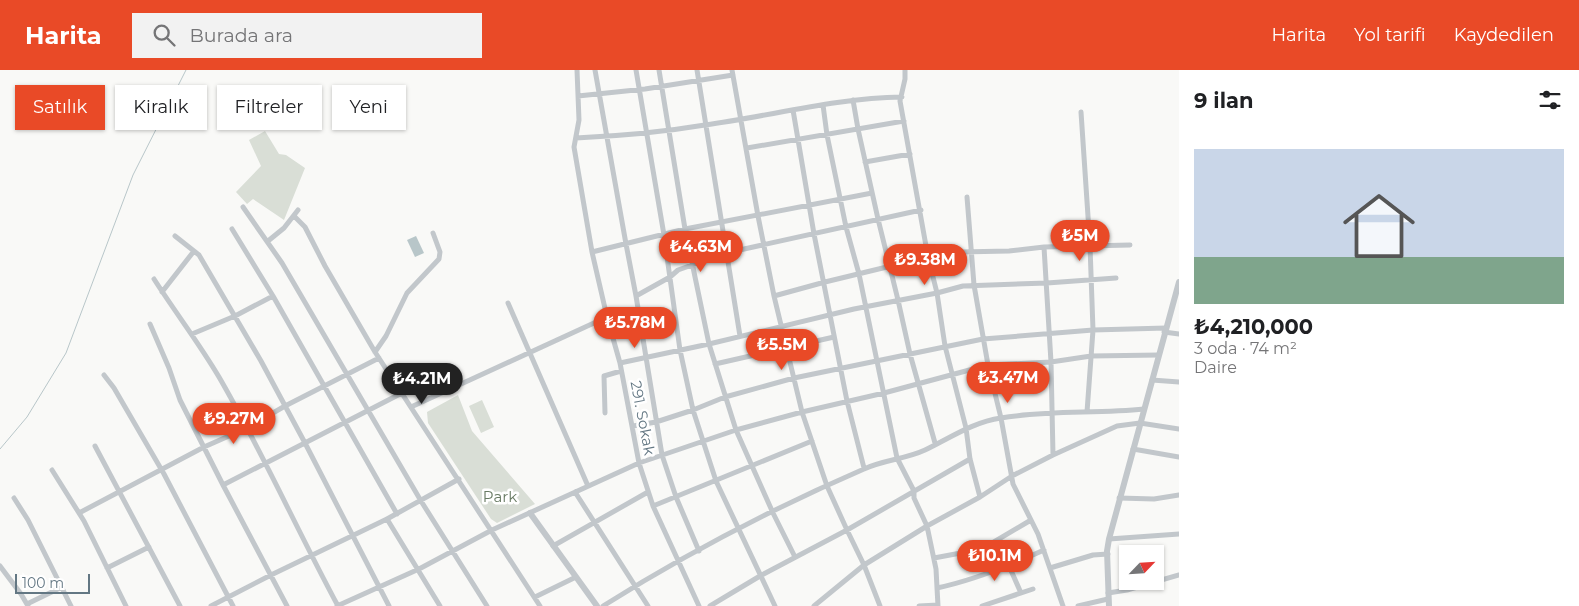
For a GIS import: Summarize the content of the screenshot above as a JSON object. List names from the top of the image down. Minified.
{"streets":{"street":["291. Sokak"]},"parks":["Park"],"scale_bar":"100 m","north":"top right","page":{"header":"Harita","search":"Burada ara","nav":["Harita","Yol tarifi","Kaydedilen"],"heading":"9 ilan","chip":["Satılık","Kiralık","Filtreler","Yeni"],"list":[{"name":"₺4,210,000","note":"3 oda · 74 m² · Daire"}],"price":["₺5M","₺4.63M","₺9.38M","₺5.78M","₺5.5M","₺3.47M","₺4.21M","₺9.27M","₺10.1M"],"scale":"100 m"}}
